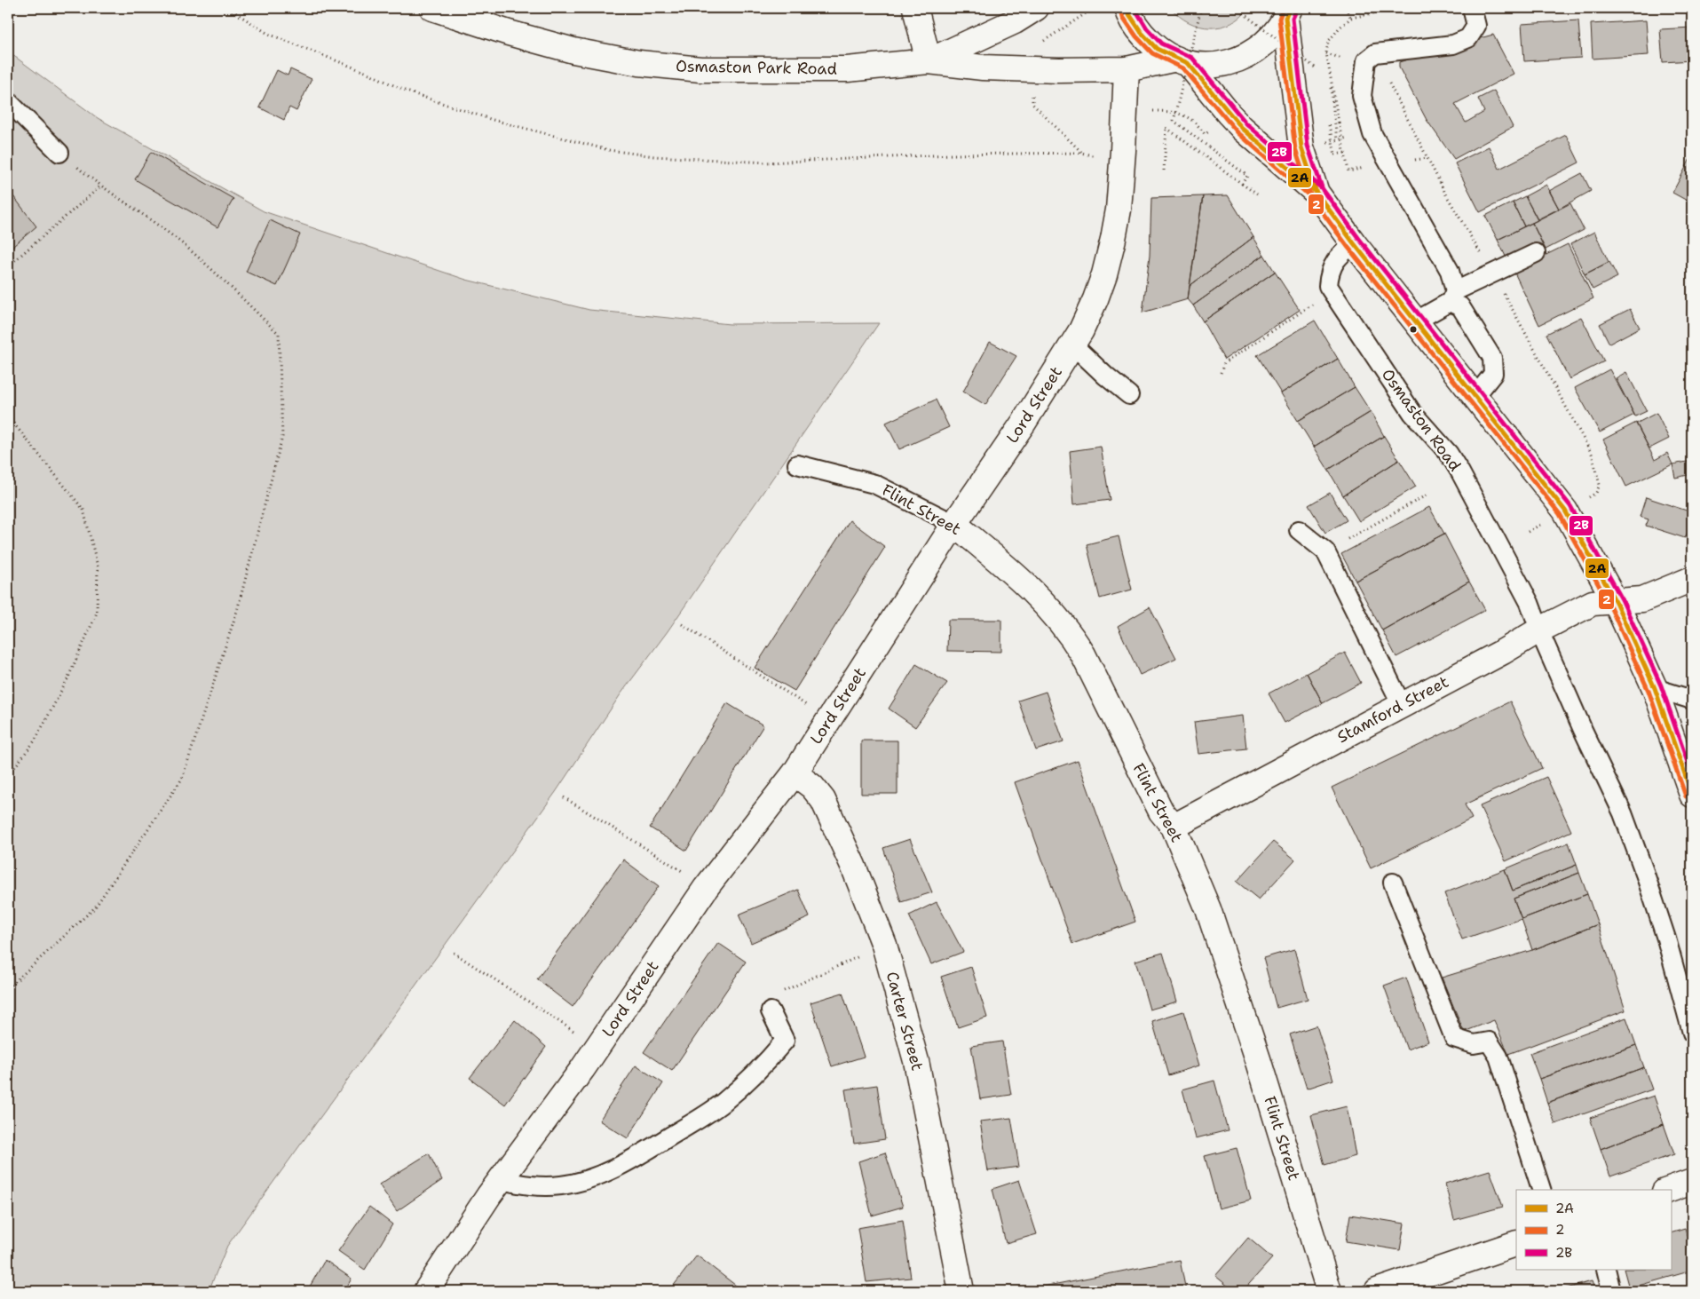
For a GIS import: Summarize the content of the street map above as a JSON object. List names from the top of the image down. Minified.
{"streets":{"main road":["Osmaston Park Road","Lord Street","Flint Street","Stamford Street","Carter Street"],"lane":["Osmaston Road"]},"crossings":[["Osmaston Park Road","Lord Street"],["Lord Street","Flint Street"],["Lord Street","Carter Street"],["Osmaston Road","Stamford Street"],["Flint Street","Stamford Street"]],"lines":["transit line 2A","transit line 2","transit line 2B"],"legend":["2A","2","2B"]}
